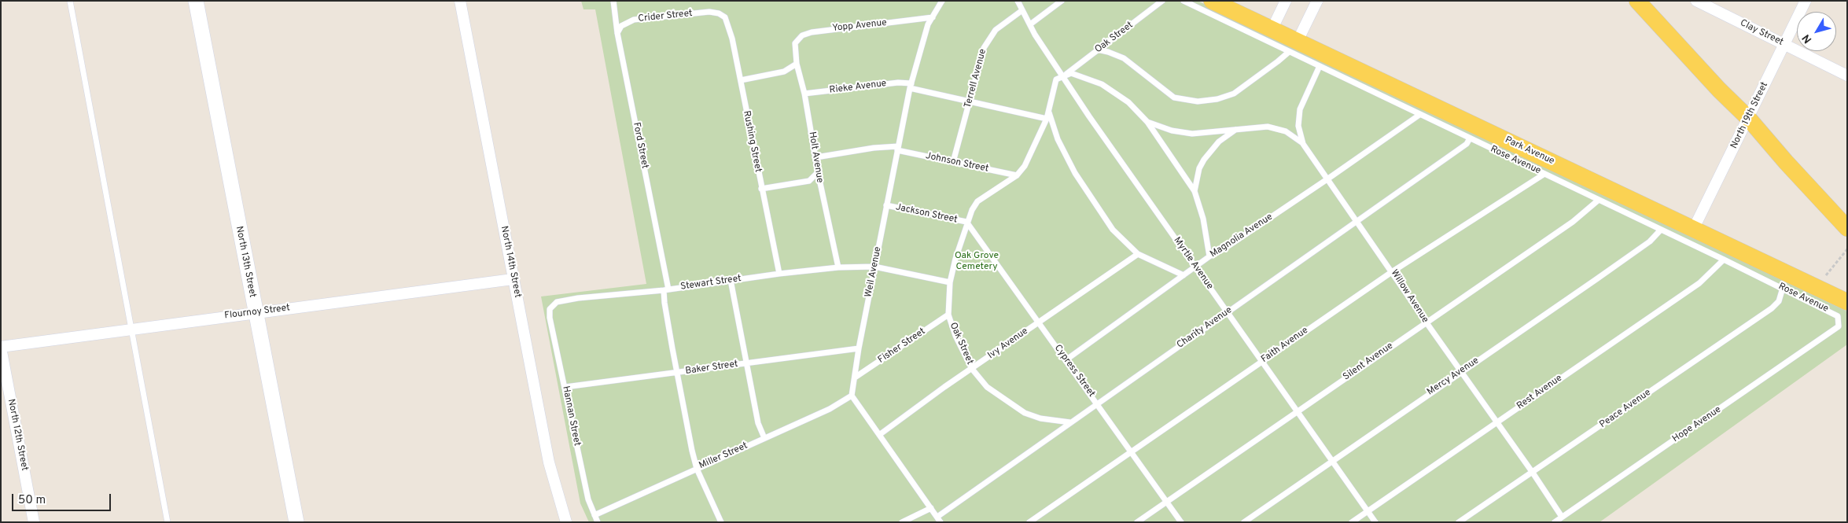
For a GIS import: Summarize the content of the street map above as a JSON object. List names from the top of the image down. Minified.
{"streets":{"main road":["Park Avenue","North 13th Street"],"street":["Clay Street","North 19th Street","North 14th Street","Flournoy Street","North 12th Street"],"lane":["Crider Street","Yopp Avenue","Oak Street","Terrell Avenue","Rieke Avenue","Rushing Street","Ford Street","Holt Avenue","Rose Avenue","Johnson Street","Jackson Street","Magnolia Avenue","Myrtle Avenue","Weil Avenue","Stewart Street","Willow Avenue","Charity Avenue","Ivy Avenue","Faith Avenue","Fisher Street","Silent Avenue","Baker Street","Cypress Street","Mercy Avenue","Rest Avenue","Peace Avenue","Hannan Street","Hope Avenue","Miller Street"]},"crossings":[["Crider Street","Rushing Street"],["Crider Street","Ford Street"],["Yopp Avenue","Holt Avenue"],["Yopp Avenue","Weil Avenue"],["Clay Street","North 19th Street"],["Oak Street","Rieke Avenue"],["Oak Street","Johnson Street"],["Oak Street","Jackson Street"],["Oak Street","Myrtle Avenue"],["Oak Street","Stewart Street"],["Oak Street","Charity Avenue"],["Oak Street","Ivy Avenue"],["Oak Street","Fisher Street"],["Oak Street","Cypress Street"],["Terrell Avenue","Rieke Avenue"],["Terrell Avenue","Johnson Street"],["Terrell Avenue","Myrtle Avenue"],["Rieke Avenue","Holt Avenue"],["Rieke Avenue","Weil Avenue"],["North 19th Street","Park Avenue"],["Rushing Street","Stewart Street"],["Ford Street","Stewart Street"],["Ford Street","Baker Street"],["Ford Street","Miller Street"],["Park Avenue","Rose Avenue"],["Holt Avenue","Johnson Street"],["Holt Avenue","Stewart Street"],["Rose Avenue","Magnolia Avenue"],["Rose Avenue","Willow Avenue"],["Rose Avenue","Charity Avenue"],["Rose Avenue","Faith Avenue"],["Rose Avenue","Silent Avenue"],["Rose Avenue","Mercy Avenue"],["Rose Avenue","Rest Avenue"],["Rose Avenue","Peace Avenue"],["Rose Avenue","Hope Avenue"],["Johnson Street","Weil Avenue"],["Jackson Street","Weil Avenue"],["Jackson Street","Cypress Street"],["Magnolia Avenue","Myrtle Avenue"],["Magnolia Avenue","Willow Avenue"],["Magnolia Avenue","Cypress Street"],["North 13th Street","Flournoy Street"],["North 14th Street","Flournoy Street"],["Myrtle Avenue","Charity Avenue"],["Myrtle Avenue","Faith Avenue"],["Myrtle Avenue","Silent Avenue"],["Myrtle Avenue","Mercy Avenue"],["Myrtle Avenue","Rest Avenue"],["Weil Avenue","Stewart Street"],["Weil Avenue","Fisher Street"],["Weil Avenue","Baker Street"],["Weil Avenue","Miller Street"],["Stewart Street","Hannan Street"],["Willow Avenue","Charity Avenue"],["Willow Avenue","Faith Avenue"],["Willow Avenue","Silent Avenue"],["Willow Avenue","Mercy Avenue"],["Willow Avenue","Rest Avenue"],["Willow Avenue","Peace Avenue"],["Willow Avenue","Hope Avenue"],["Flournoy Street","North 12th Street"],["Charity Avenue","Cypress Street"],["Ivy Avenue","Cypress Street"],["Faith Avenue","Cypress Street"],["Silent Avenue","Cypress Street"],["Baker Street","Hannan Street"],["Hannan Street","Miller Street"]],"parks":["Oak Grove Cemetery"],"scale_bar":"50 m","north":"bottom left"}
